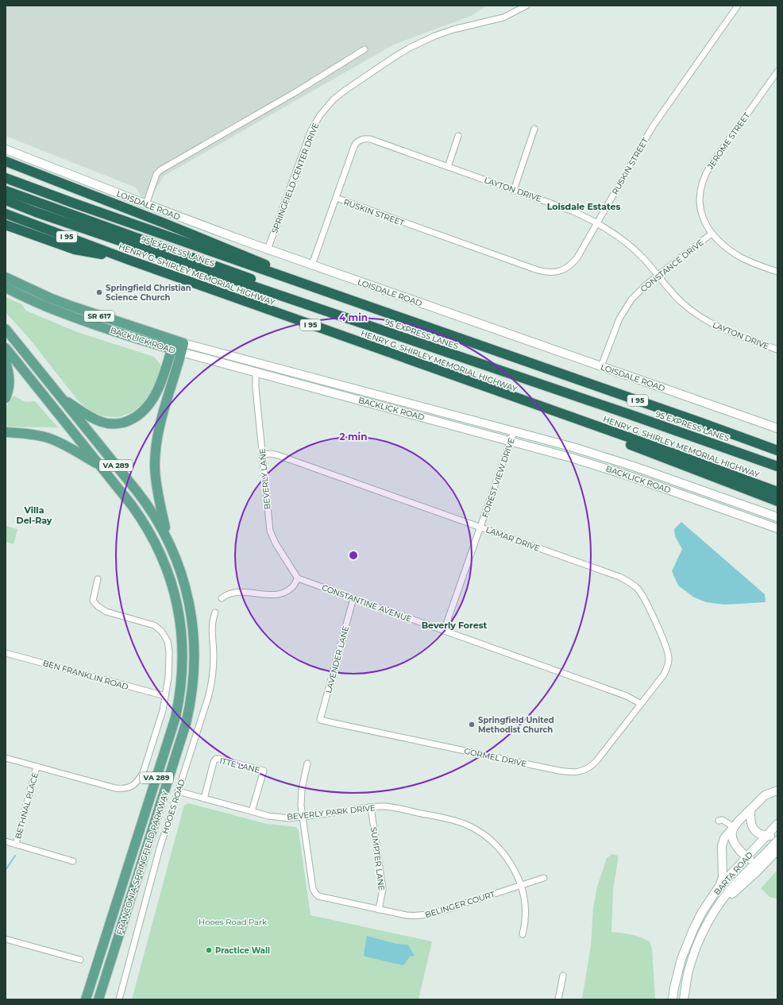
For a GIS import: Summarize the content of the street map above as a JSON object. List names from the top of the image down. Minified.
{"streets":{"highway":["I 95","95 EXPRESS LANES","HENRY G. SHIRLEY MEMORIAL HIGHWAY"],"main road":["LOISDALE ROAD","SR 617","BACKLICK ROAD","VA 289","FRANCONIA-SPRINGFIELD PARKWAY","BARTA ROAD"],"street":["JEROME STREET","RUSKIN STREET","SPRINGFIELD CENTER DRIVE","LAYTON DRIVE","CONSTANCE DRIVE","FOREST VIEW DRIVE","BEVERLY LANE","LAMAR DRIVE","CONSTANTINE AVENUE","LAVENDER LANE","BEN FRANKLIN ROAD","GORMEL DRIVE","ITTE LANE","BETHNAL PLACE","HOOES ROAD","BEVERLY PARK DRIVE","SUMPTER LANE","BELINGER COURT"]},"crossings":[["JEROME STREET","CONSTANCE DRIVE"],["RUSKIN STREET","LAYTON DRIVE"],["SPRINGFIELD CENTER DRIVE","LOISDALE ROAD"],["LAYTON DRIVE","LOISDALE ROAD"],["LAYTON DRIVE","CONSTANCE DRIVE"],["LOISDALE ROAD","CONSTANCE DRIVE"],["BACKLICK ROAD","FOREST VIEW DRIVE"],["BACKLICK ROAD","BEVERLY LANE"],["FOREST VIEW DRIVE","LAMAR DRIVE"],["FOREST VIEW DRIVE","CONSTANTINE AVENUE"],["BEVERLY LANE","LAMAR DRIVE"],["BEVERLY LANE","CONSTANTINE AVENUE"],["LAMAR DRIVE","CONSTANTINE AVENUE"],["LAMAR DRIVE","GORMEL DRIVE"],["CONSTANTINE AVENUE","LAVENDER LANE"],["CONSTANTINE AVENUE","GORMEL DRIVE"],["LAVENDER LANE","GORMEL DRIVE"],["BEN FRANKLIN ROAD","BETHNAL PLACE"],["ITTE LANE","BEVERLY PARK DRIVE"],["HOOES ROAD","BEVERLY PARK DRIVE"],["BEVERLY PARK DRIVE","SUMPTER LANE"],["BEVERLY PARK DRIVE","BELINGER COURT"],["SUMPTER LANE","BELINGER COURT"]],"districts":["Loisdale Estates","Villa Del-Ray","Beverly Forest"],"parks":["Hooes Road Park"],"places":["Springfield Christian Science Church","Springfield United Methodist Church","Practice Wall"],"rings":["4 min","2 min"]}
